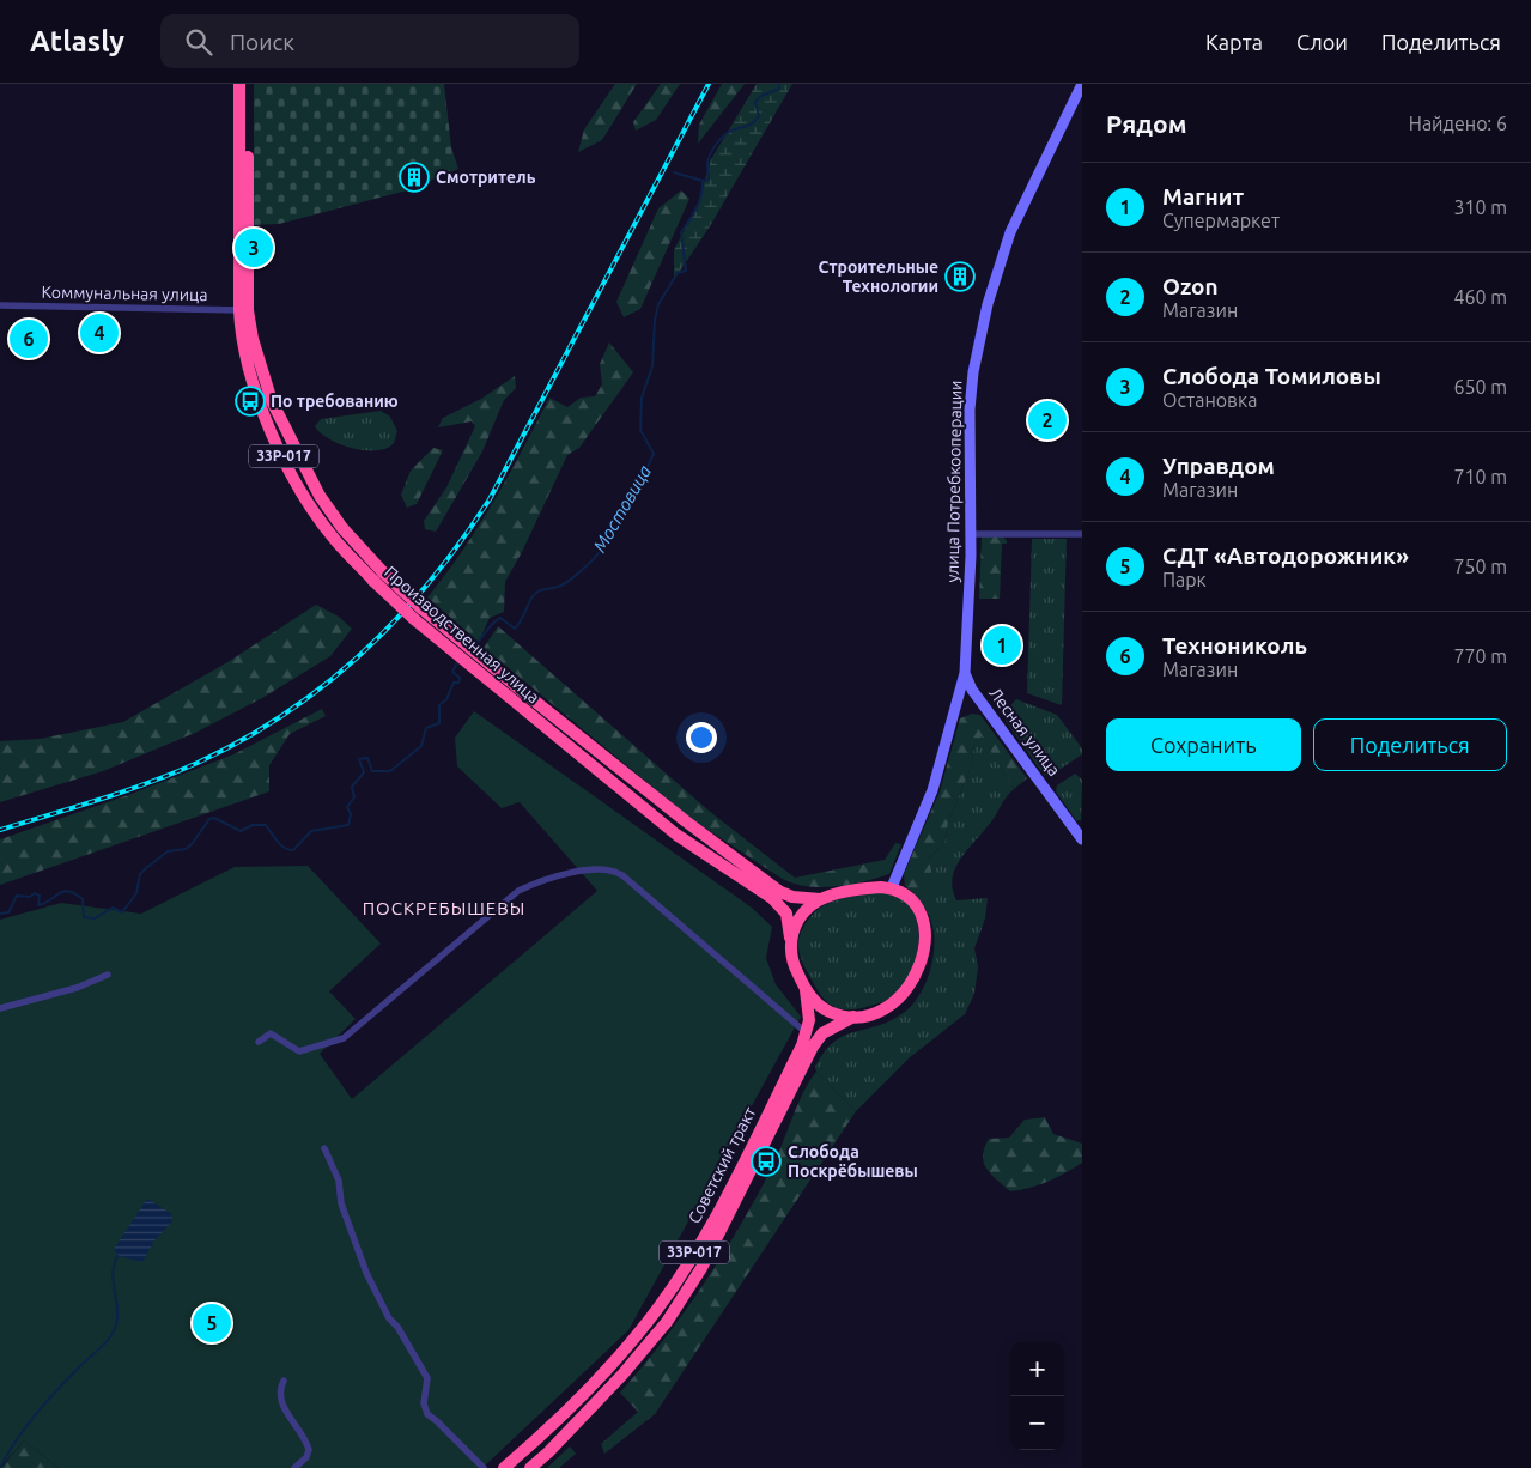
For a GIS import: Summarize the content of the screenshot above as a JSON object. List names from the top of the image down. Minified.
{"streets":{"highway":["33Р-017","Производственная улица","Советский тракт"],"main road":["улица Потребкооперации","Лесная улица"],"street":["Коммунальная улица"]},"crossings":[["Коммунальная улица","Производственная улица"],["33Р-017","улица Потребкооперации"],["33Р-017","Производственная улица"],["33Р-017","Советский тракт"],["улица Потребкооперации","Производственная улица"],["улица Потребкооперации","Лесная улица"],["улица Потребкооперации","Советский тракт"],["Производственная улица","Советский тракт"]],"districts":["ПОСКРЕБЫШЕВЫ"],"water":["Мостовица"],"places":{"building":["Смотритель","Строительные Технологии"],"bus stop":["По требованию","Слобода Поскрёбышевы"]},"page":{"header":"Atlasly","search":"Поиск","nav":["Карта","Слои","Поделиться"],"heading":["Рядом","Найдено: 6"],"list":[{"mark":"1","name":"Магнит","note":"Супермаркет","value":"310 m"},{"mark":"2","name":"Ozon","note":"Магазин","value":"460 m"},{"mark":"3","name":"Слобода Томиловы","note":"Остановка","value":"650 m"},{"mark":"4","name":"Управдом","note":"Магазин","value":"710 m"},{"mark":"5","name":"СДТ «Автодорожник»","note":"Парк","value":"750 m"},{"mark":"6","name":"Технониколь","note":"Магазин","value":"770 m"}],"pins":["3","4","6","2","1","5"],"buttons":["Сохранить","Поделиться"],"map_buttons":["+","−"]}}
